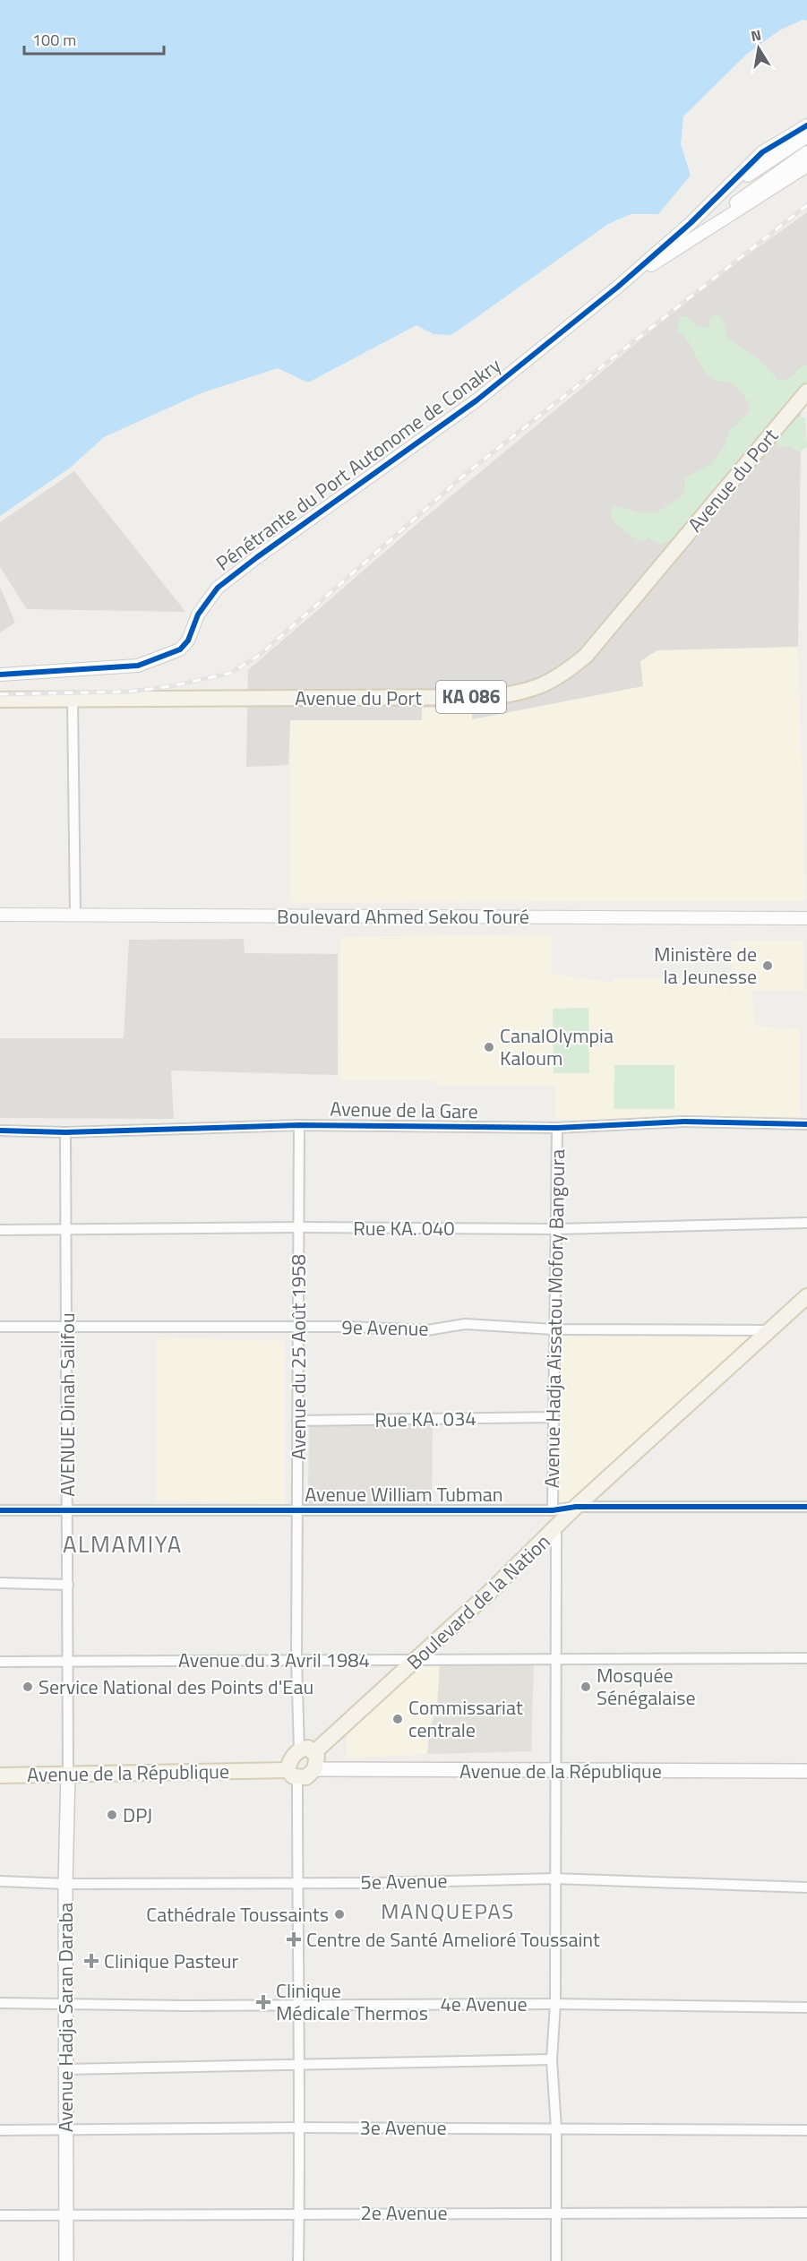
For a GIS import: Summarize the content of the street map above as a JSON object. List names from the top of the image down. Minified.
{"streets":{"main road":["Avenue du Port","KA 086","Boulevard de la Nation","Avenue de la République","Avenue Hadja Saran Daraba"],"street":["Pénétrante du Port Autonome de Conakry","Boulevard Ahmed Sekou Touré","Avenue de la Gare","Rue KA. 040","Avenue Hadja Aissatou Mofory Bangoura","9e Avenue","Avenue du 25 Août 1958","AVENUE Dinah Salifou","Rue KA. 034","Avenue William Tubman","Avenue du 3 Avril 1984","5e Avenue","4e Avenue","3e Avenue","2e Avenue"]},"crossings":[["Avenue de la Gare","Avenue Hadja Aissatou Mofory Bangoura"],["Avenue de la Gare","Avenue du 25 Août 1958"],["Avenue de la Gare","AVENUE Dinah Salifou"],["Rue KA. 040","Avenue Hadja Aissatou Mofory Bangoura"],["Rue KA. 040","Avenue du 25 Août 1958"],["Rue KA. 040","AVENUE Dinah Salifou"],["Avenue Hadja Aissatou Mofory Bangoura","9e Avenue"],["Avenue Hadja Aissatou Mofory Bangoura","Rue KA. 034"],["Avenue Hadja Aissatou Mofory Bangoura","Avenue William Tubman"],["9e Avenue","Avenue du 25 Août 1958"],["9e Avenue","AVENUE Dinah Salifou"],["9e Avenue","Boulevard de la Nation"],["Avenue du 25 Août 1958","Rue KA. 034"],["Avenue du 25 Août 1958","Avenue William Tubman"],["Avenue du 25 Août 1958","Boulevard de la Nation"],["Avenue du 25 Août 1958","Avenue du 3 Avril 1984"],["Avenue du 25 Août 1958","Avenue de la République"],["AVENUE Dinah Salifou","Avenue William Tubman"],["AVENUE Dinah Salifou","Avenue du 3 Avril 1984"],["AVENUE Dinah Salifou","Avenue de la République"],["AVENUE Dinah Salifou","Avenue Hadja Saran Daraba"],["Avenue William Tubman","Boulevard de la Nation"],["Boulevard de la Nation","Avenue du 3 Avril 1984"],["Boulevard de la Nation","Avenue de la République"],["Avenue de la République","Avenue Hadja Saran Daraba"],["5e Avenue","Avenue Hadja Saran Daraba"],["4e Avenue","Avenue Hadja Saran Daraba"],["Avenue Hadja Saran Daraba","3e Avenue"],["Avenue Hadja Saran Daraba","2e Avenue"]],"districts":["ALMAMIYA","MANQUEPAS"],"places":{"other":["Ministère de la Jeunesse","CanalOlympia Kaloum","Service National des Points d'Eau","Mosquée Sénégalaise","Commissariat centrale","DPJ","Cathédrale Toussaints"],"health":["Centre de Santé Amelioré Toussaint","Clinique Pasteur","Clinique Médicale Thermos"]},"scale_bar":"100 m","north":"top"}
